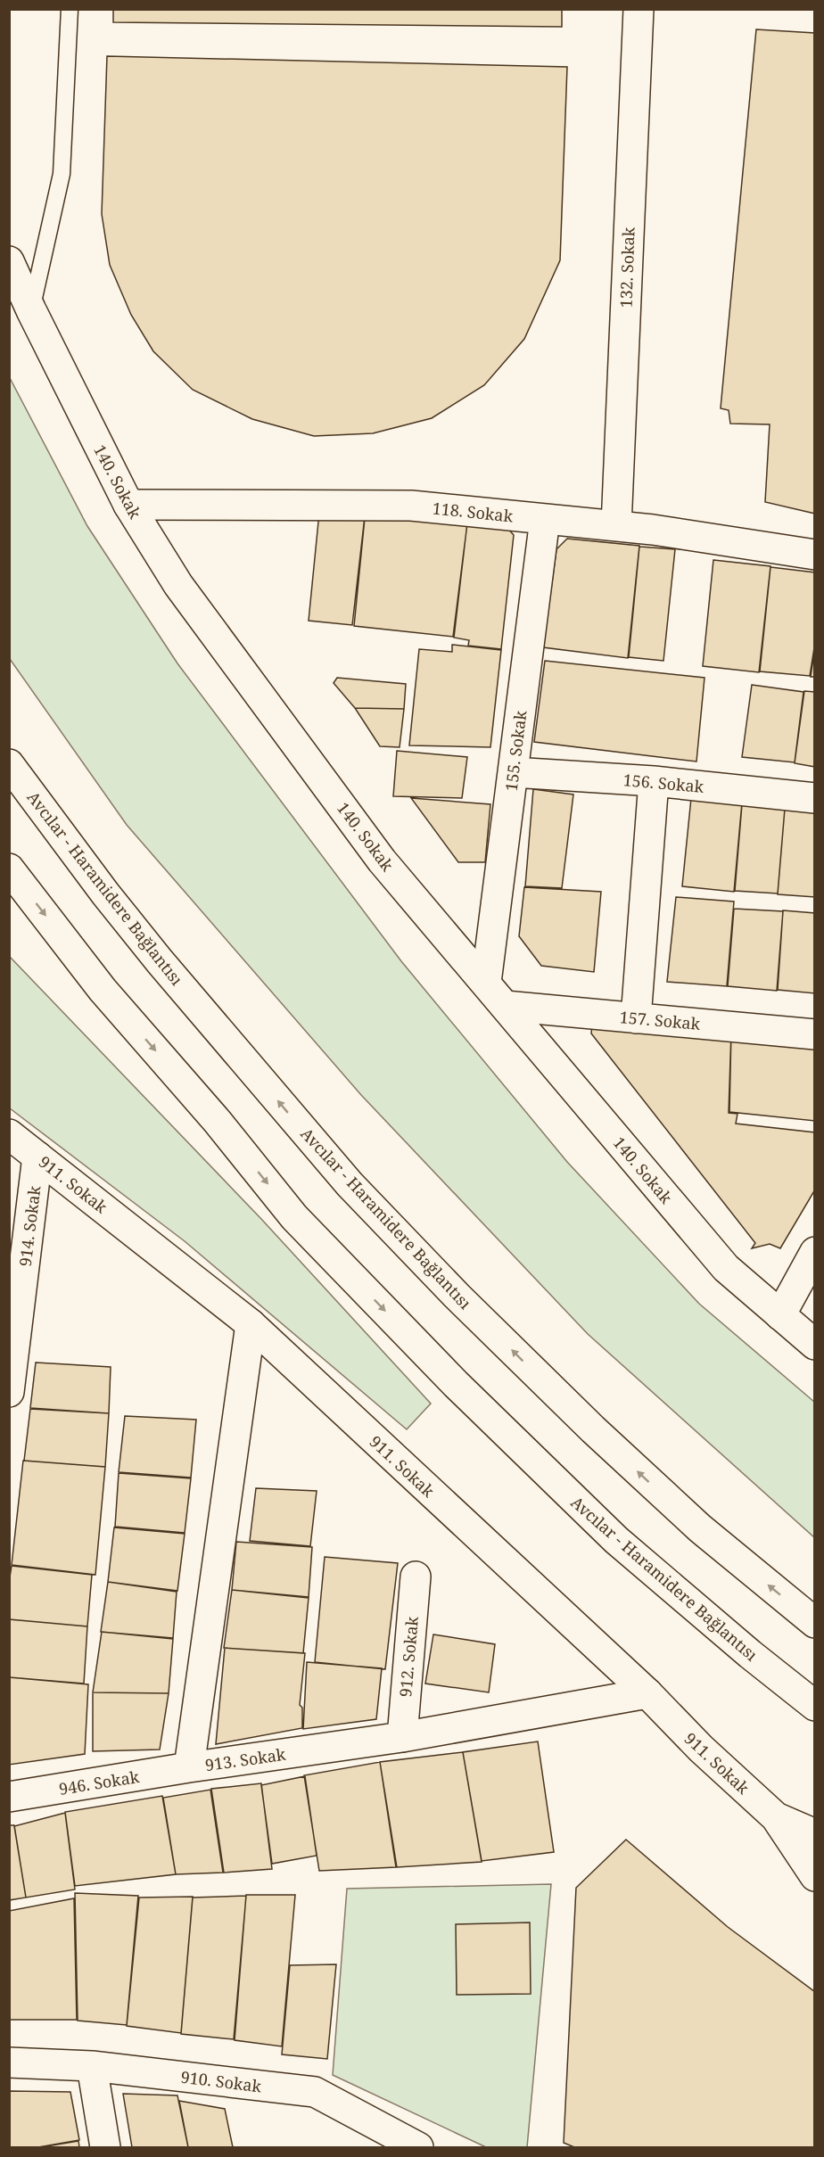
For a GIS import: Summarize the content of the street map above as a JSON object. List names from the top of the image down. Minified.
{"streets":{"main road":["132. Sokak","140. Sokak","118. Sokak","155. Sokak","156. Sokak","Avcılar - Haramidere Bağlantısı","157. Sokak","911. Sokak","914. Sokak","912. Sokak","913. Sokak","946. Sokak","910. Sokak"]},"crossings":[["132. Sokak","118. Sokak"],["140. Sokak","118. Sokak"],["140. Sokak","155. Sokak"],["140. Sokak","157. Sokak"],["118. Sokak","155. Sokak"],["155. Sokak","156. Sokak"],["911. Sokak","914. Sokak"],["911. Sokak","913. Sokak"],["912. Sokak","913. Sokak"],["913. Sokak","946. Sokak"]]}
